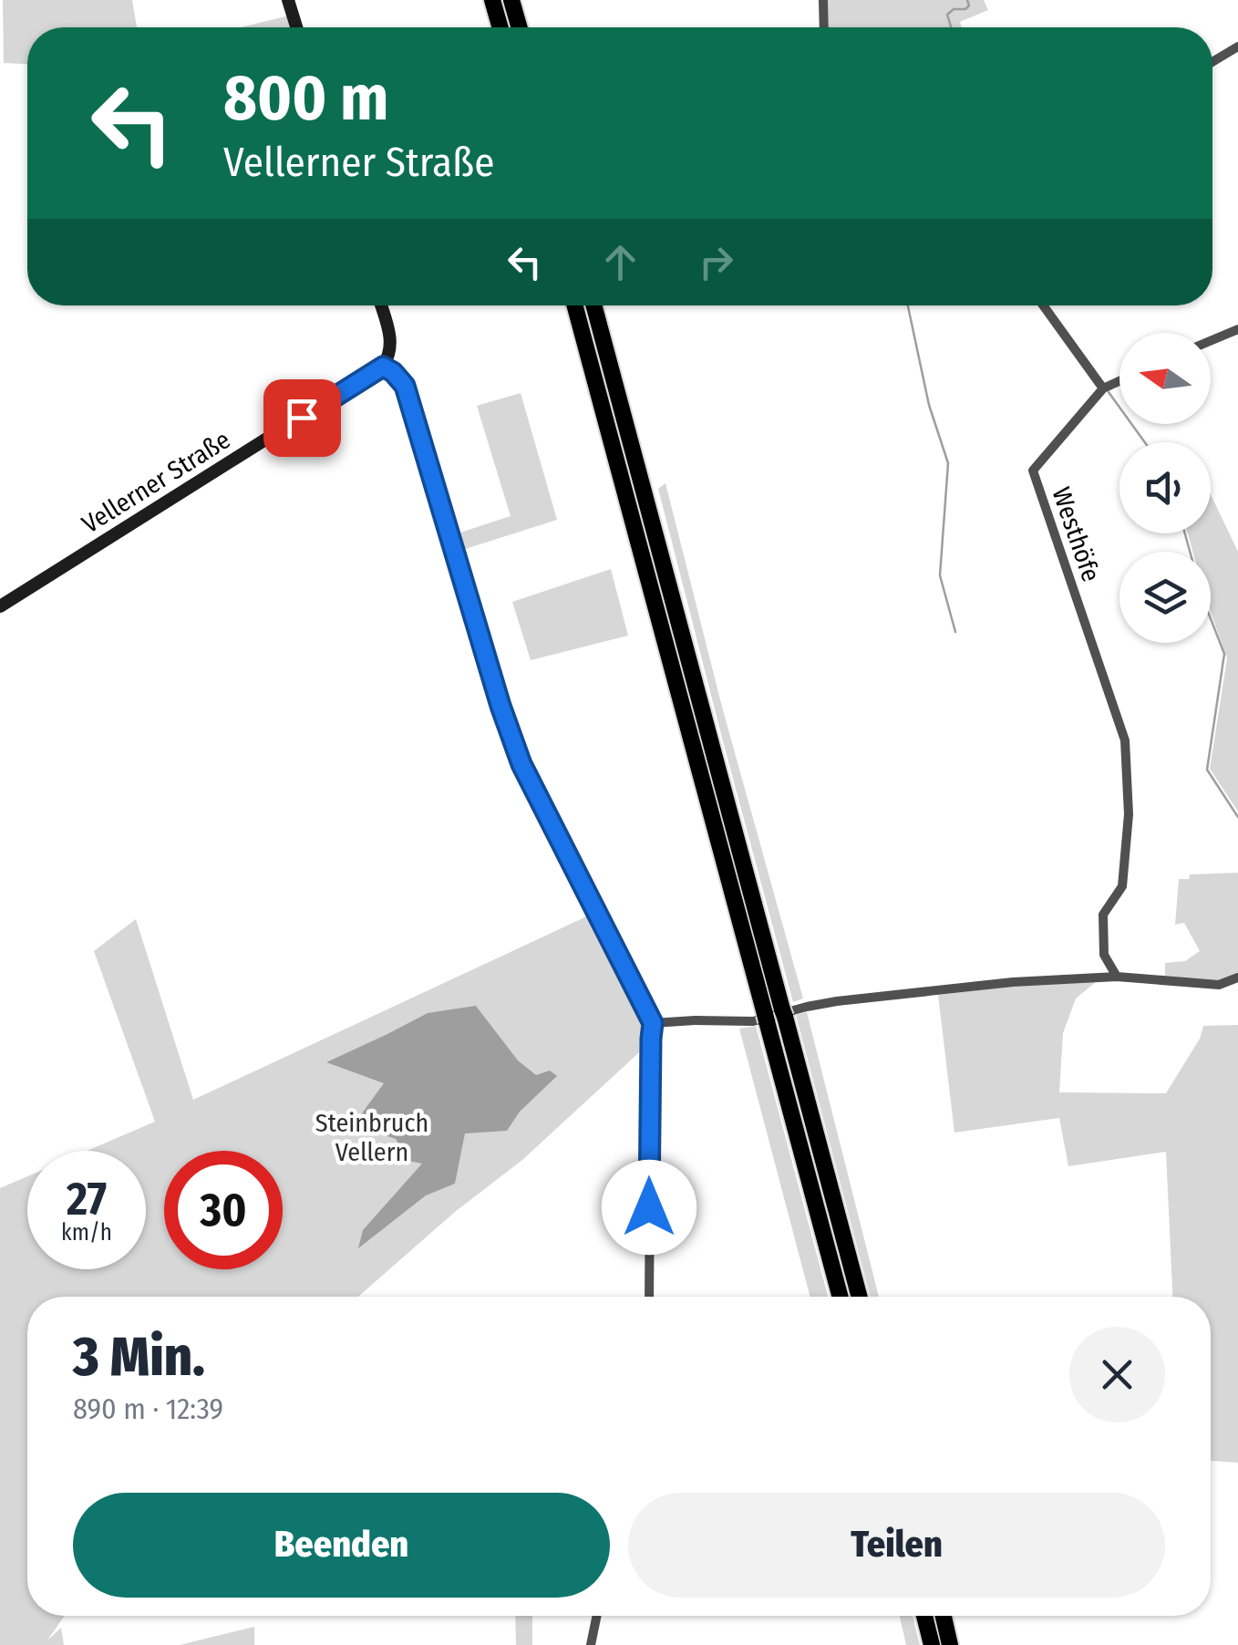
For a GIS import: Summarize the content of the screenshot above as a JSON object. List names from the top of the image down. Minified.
{"streets":{"main road":["Vellerner Straße"],"street":["Westhöfe"]},"parks":["Steinbruch Vellern"],"north":"left","page":{"turn":["800 m","Vellerner Straße"],"speed":"27 km/h","limit":"30","heading":["3 Min.","890 m · 12:39"],"buttons":["Beenden","Teilen"]}}
